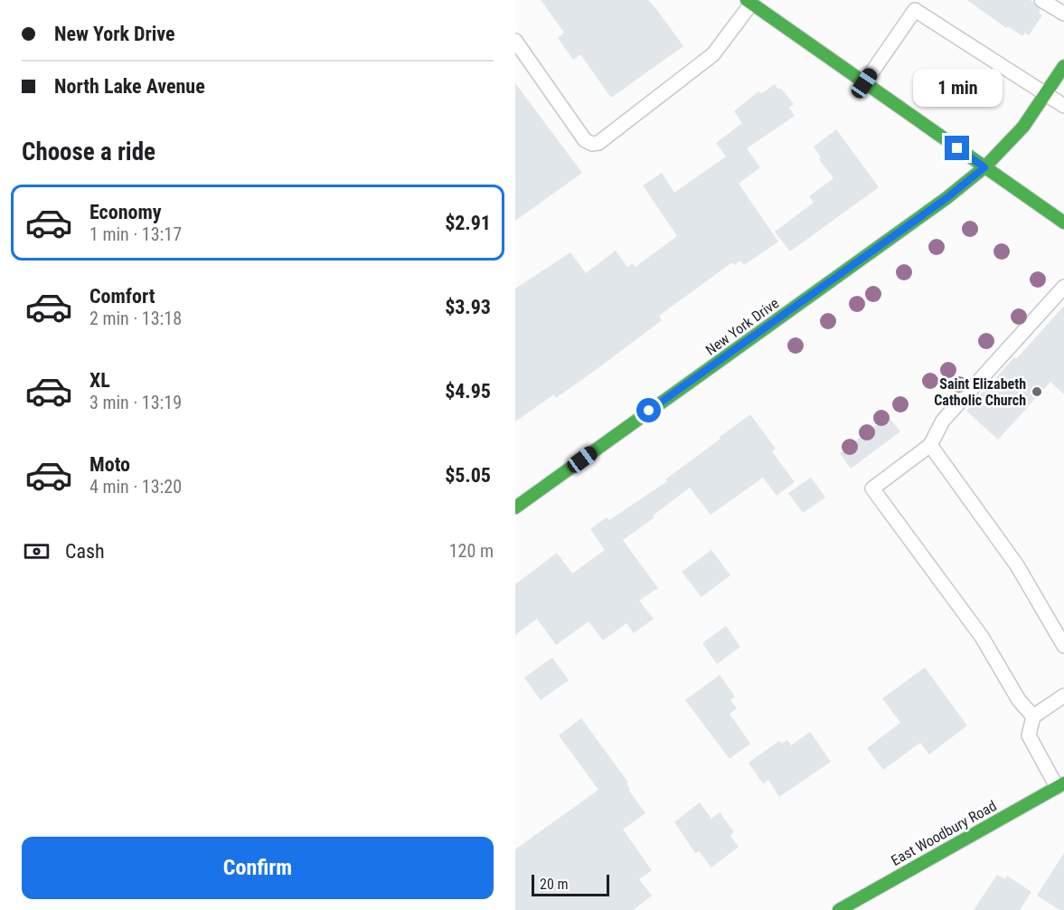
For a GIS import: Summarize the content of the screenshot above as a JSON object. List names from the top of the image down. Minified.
{"streets":{"street":["New York Drive","East Woodbury Road"]},"places":["Saint Elizabeth Catholic Church"],"scale_bar":"20 m","page":{"banner":["New York Drive","North Lake Avenue"],"bubble":"1 min","heading":"Choose a ride","list":[{"name":"Economy","note":"1 min · 13:17","value":"$2.91"},{"name":"Comfort","note":"2 min · 13:18","value":"$3.93"},{"name":"XL","note":"3 min · 13:19","value":"$4.95"},{"name":"Moto","note":"4 min · 13:20","value":"$5.05"}],"pay":["Cash","120 m"],"buttons":"Confirm","scale":"20 m"}}
